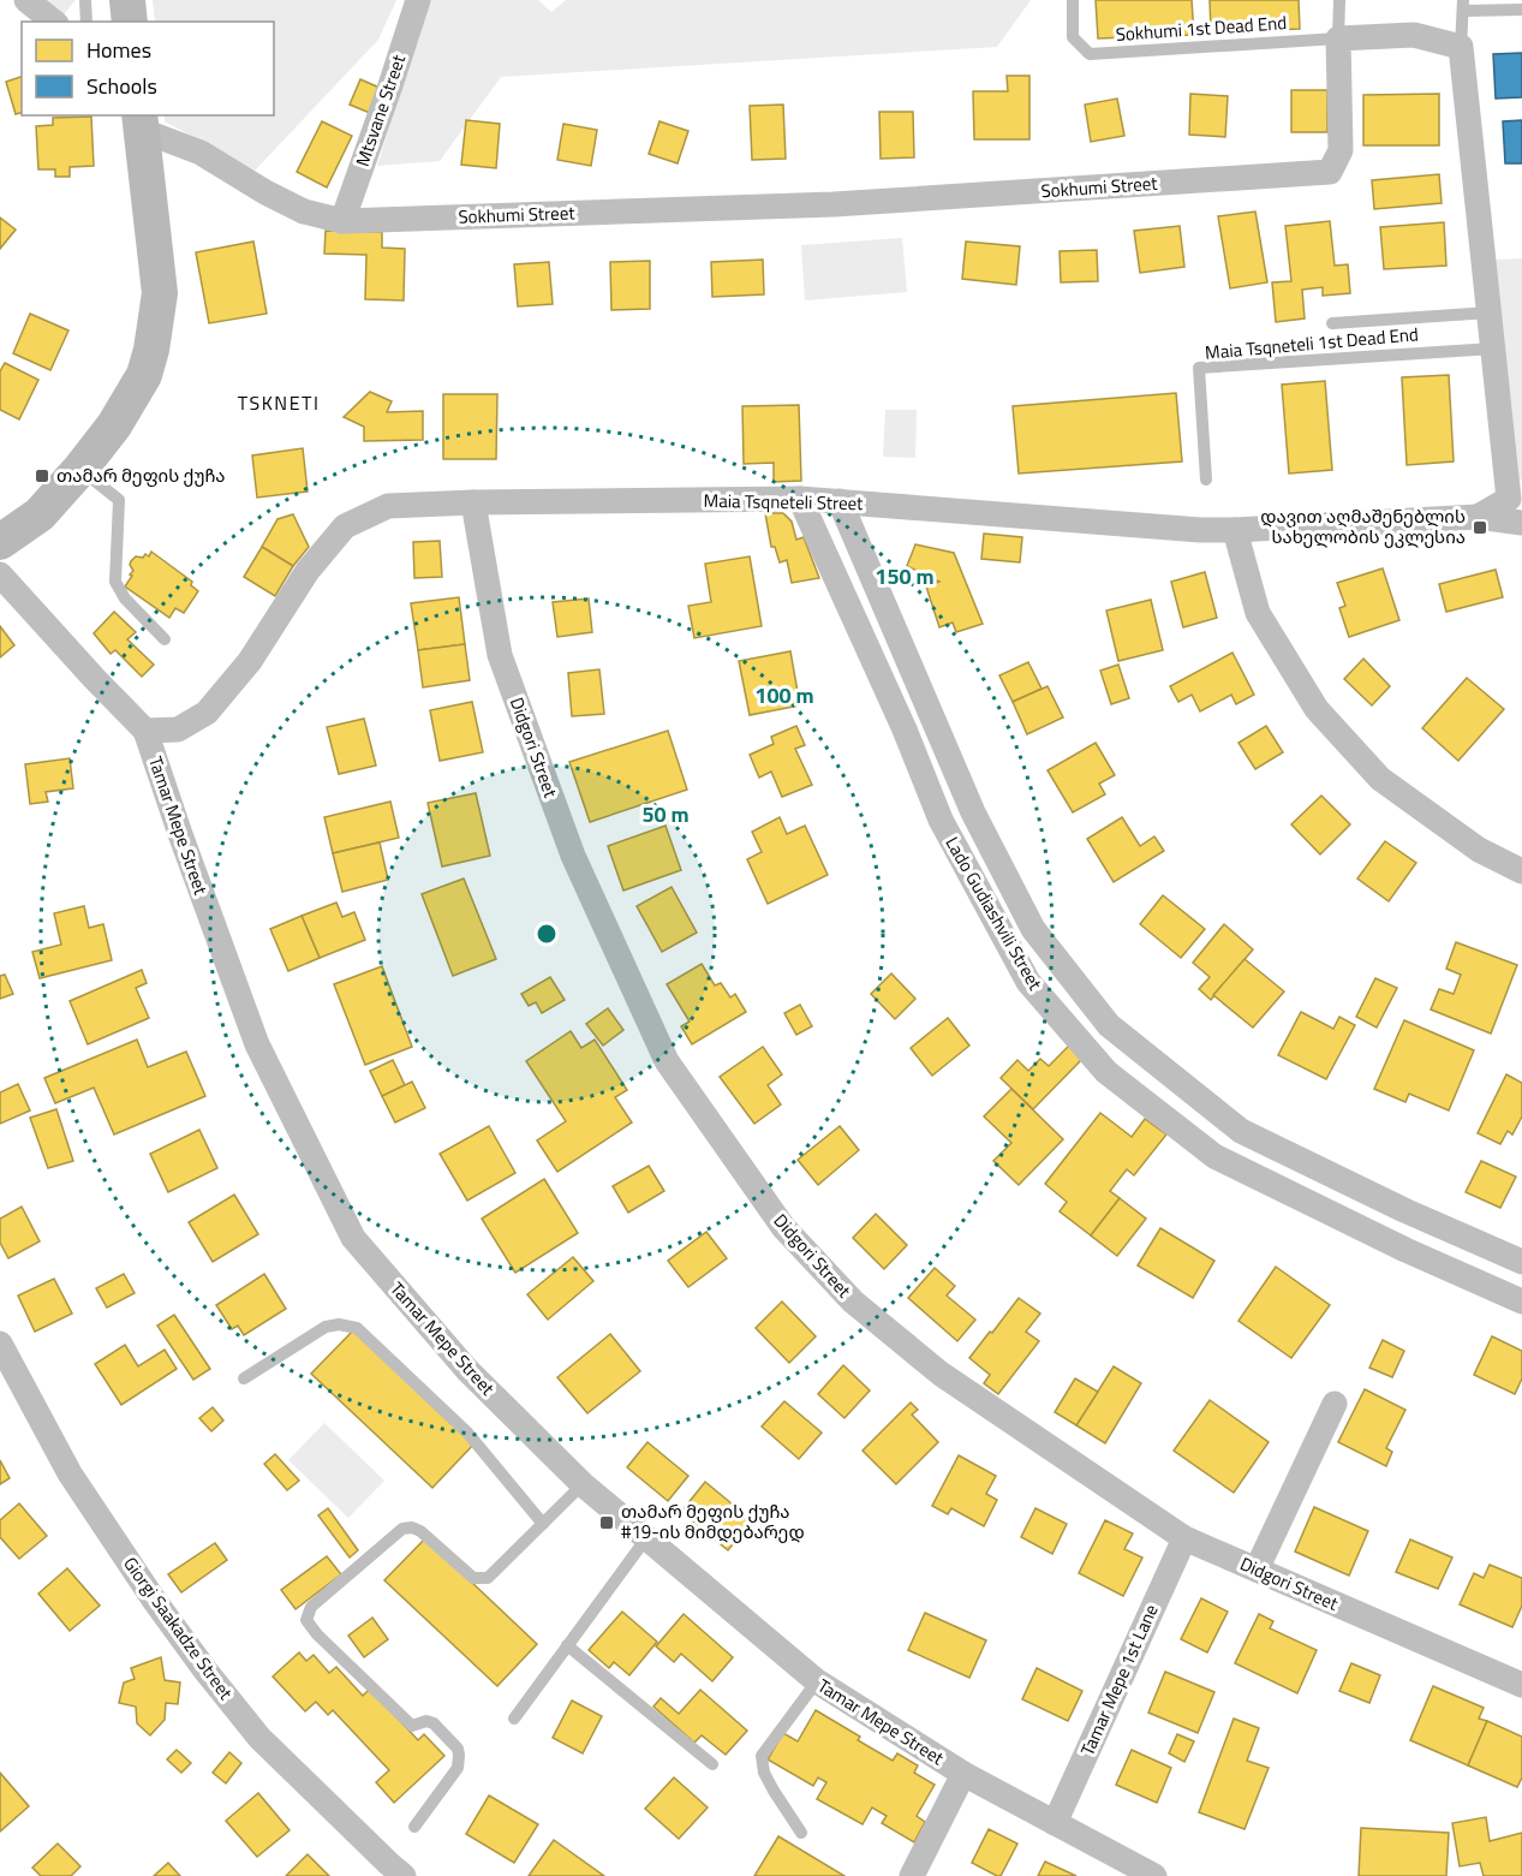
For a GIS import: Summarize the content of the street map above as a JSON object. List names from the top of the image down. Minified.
{"streets":{"street":["Mtsvane Street","Sokhumi Street","Maia Tsqneteli Street","Didgori Street","Tamar Mepe Street","Lado Gudiashvili Street","Giorgi Saakadze Street","Tamar Mepe 1st Lane"],"lane":["Sokhumi 1st Dead End","Maia Tsqneteli 1st Dead End"]},"crossings":[["Sokhumi 1st Dead End","Sokhumi Street"],["Mtsvane Street","Sokhumi Street"],["Maia Tsqneteli Street","Didgori Street"],["Maia Tsqneteli Street","Tamar Mepe Street"],["Maia Tsqneteli Street","Lado Gudiashvili Street"],["Didgori Street","Tamar Mepe 1st Lane"],["Tamar Mepe Street","Tamar Mepe 1st Lane"]],"districts":["TSKNETI"],"places":{"transit":["თამარ მეფის ქუჩა","დავით აღმაშენებლის სახელობის ეკლესია","თამარ მეფის ქუჩა #19-ის მიმდებარედ"]},"legend":["Homes","Schools"],"rings":["150 m","100 m","50 m"]}
